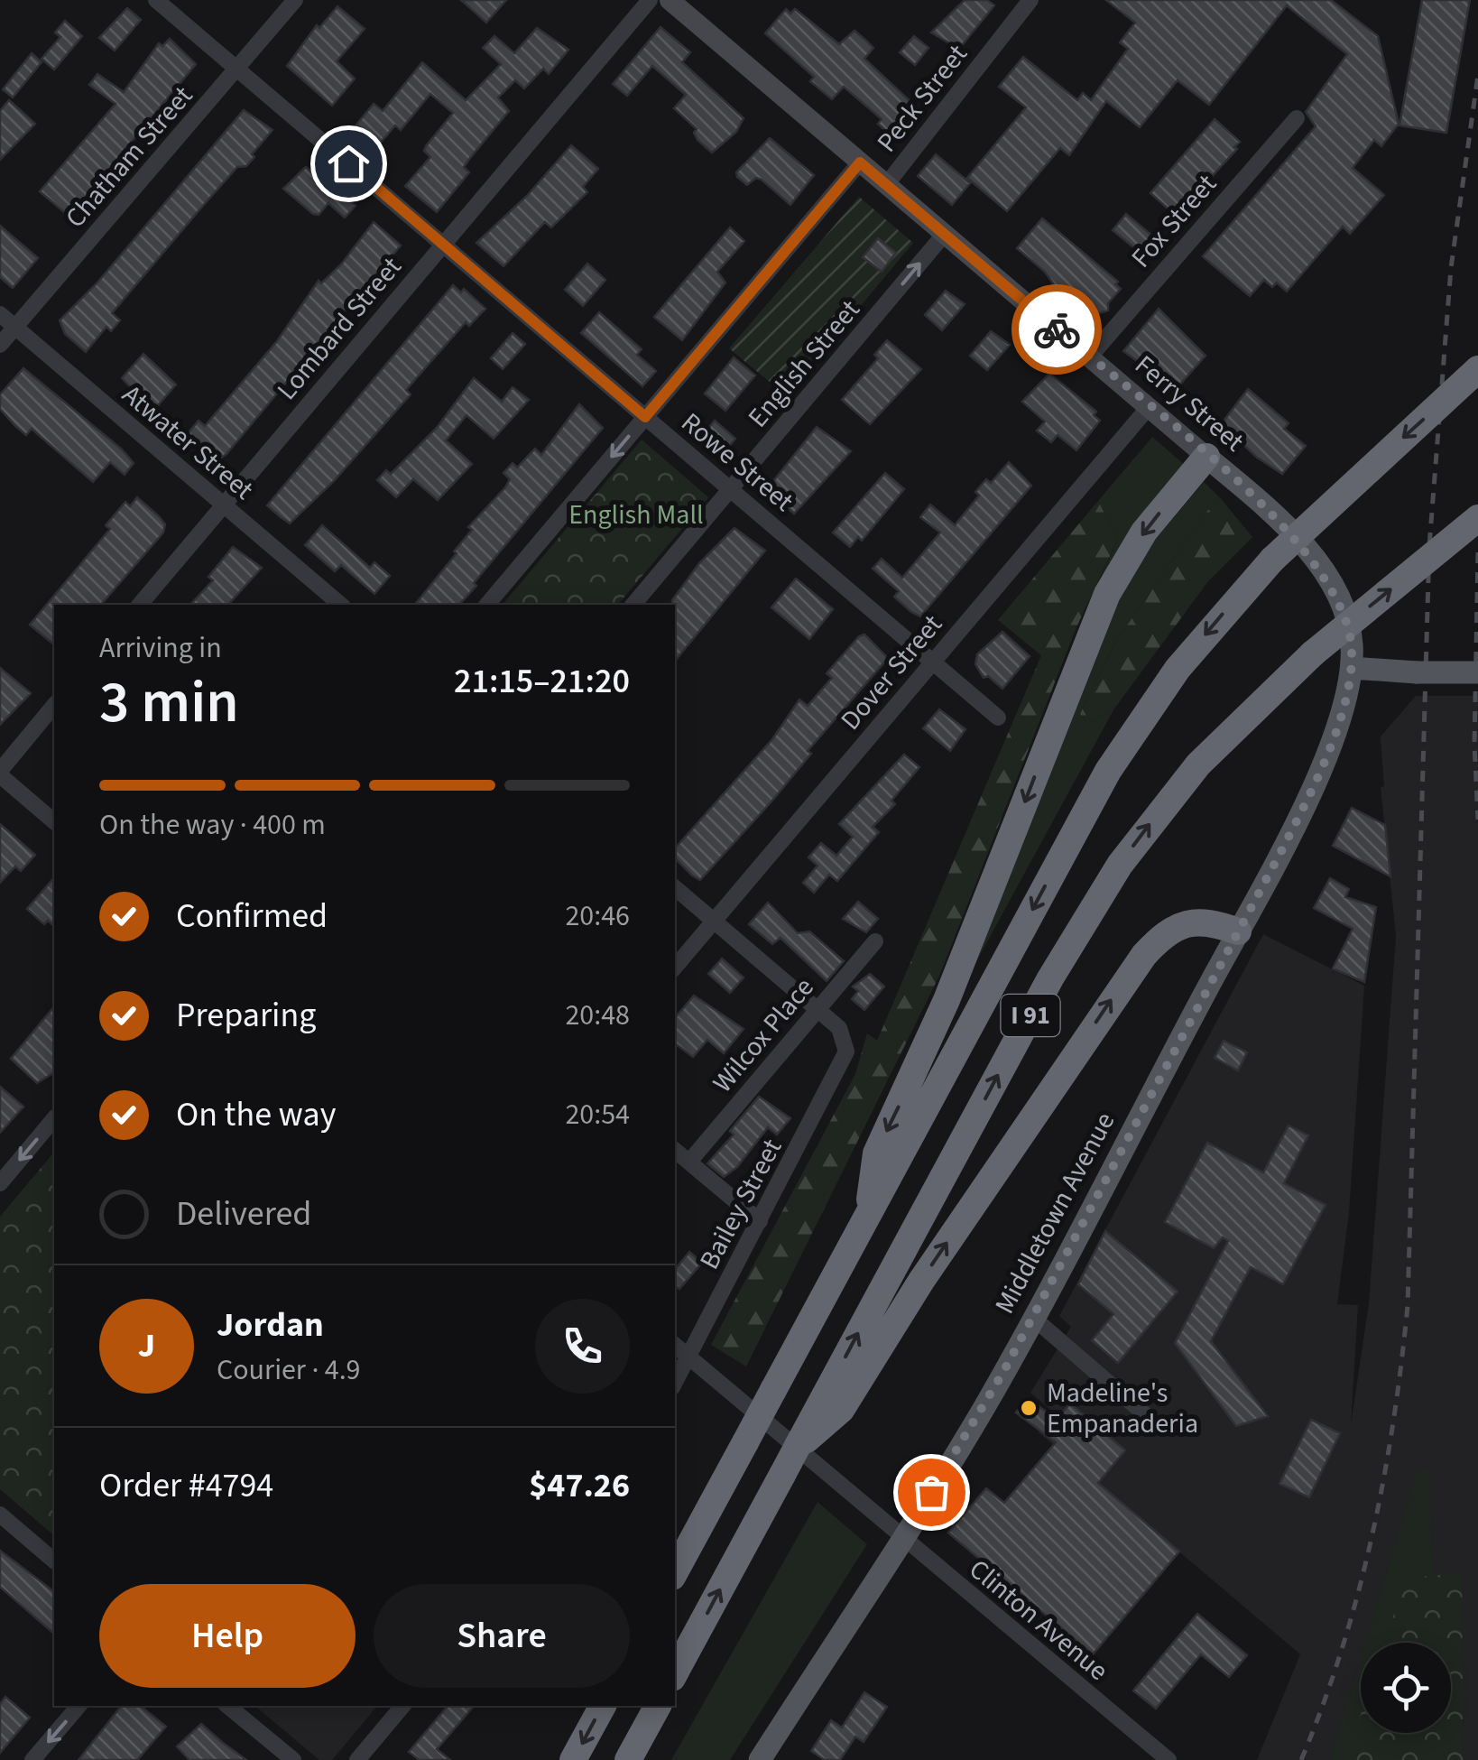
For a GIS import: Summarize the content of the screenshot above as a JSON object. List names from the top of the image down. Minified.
{"streets":{"highway":["I 91"],"main road":["Ferry Street","Middletown Avenue"],"street":["Peck Street","Chatham Street","Fox Street","Lombard Street","English Street","Atwater Street","Rowe Street","Dover Street","Wilcox Place","Bailey Street","Clinton Avenue"]},"crossings":[["Peck Street","Ferry Street"],["Peck Street","Rowe Street"],["Chatham Street","Atwater Street"],["Chatham Street","Rowe Street"],["Fox Street","Ferry Street"],["Lombard Street","Atwater Street"],["Lombard Street","Rowe Street"],["English Street","Ferry Street"],["English Street","Rowe Street"],["Ferry Street","Dover Street"],["Ferry Street","Middletown Avenue"],["Rowe Street","Dover Street"],["Wilcox Place","Bailey Street"],["Bailey Street","Clinton Avenue"],["Middletown Avenue","Clinton Avenue"]],"one_way":["English Street"],"parks":["English Mall"],"places":["Madeline's Empanaderia"],"page":{"heading":["3 min","Arriving in","21:15–21:20"],"panel":["Jordan","Courier · 4.9","Order #4794","$47.26"],"bar":"On the way · 400 m","list":[["Confirmed","20:46"],["Preparing","20:48"],["On the way","20:54"],"Delivered"],"round":"J","buttons":["Help","Share"]}}
